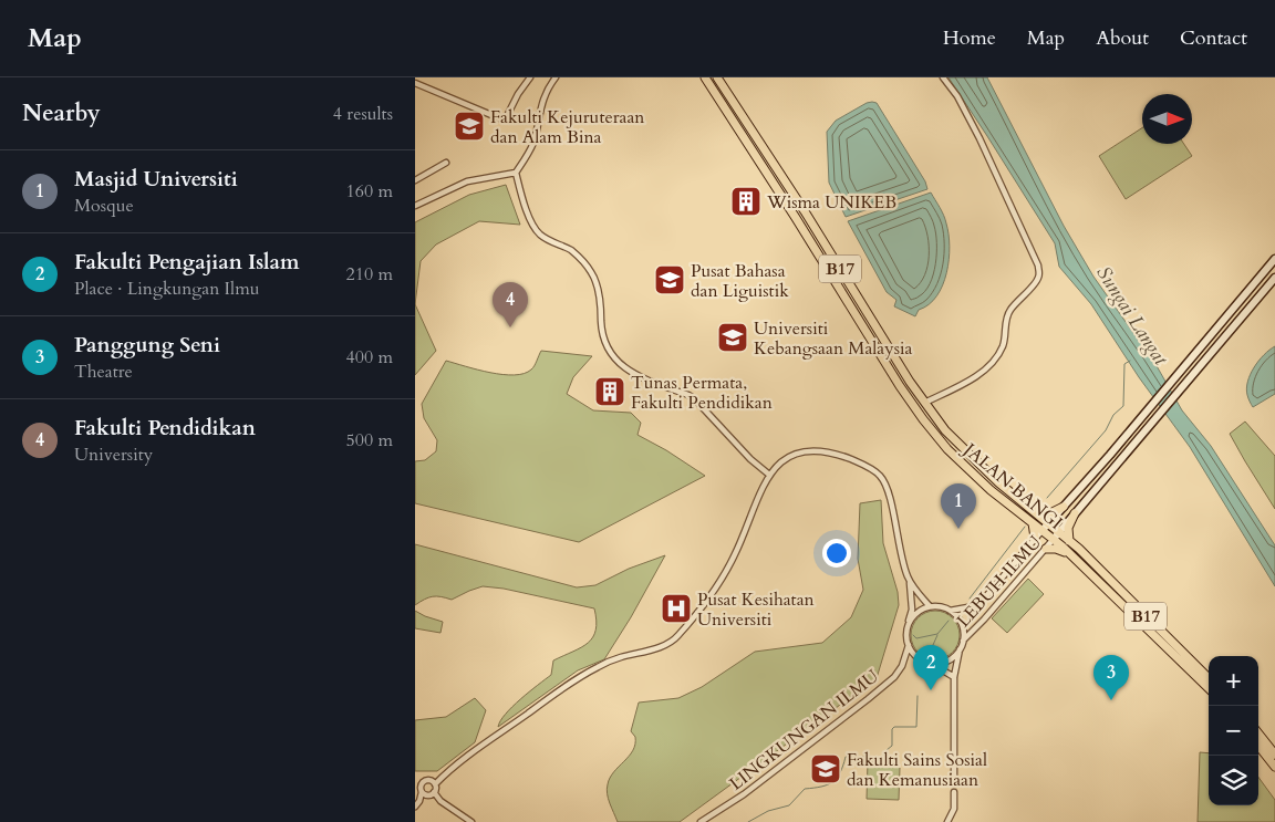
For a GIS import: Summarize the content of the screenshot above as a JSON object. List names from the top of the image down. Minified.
{"streets":{"main road":["B17","JALAN BANGI"],"street":["LEBUH ILMU","LINGKUNGAN ILMU"]},"crossings":[["JALAN BANGI","LEBUH ILMU"],["LEBUH ILMU","LINGKUNGAN ILMU"]],"water":["Sungai Langat"],"places":{"school or university":["Fakulti Kejuruteraan dan Alam Bina","Pusat Bahasa dan Liguistik","Universiti Kebangsaan Malaysia","Fakulti Sains Sosial dan Kemanusiaan"],"building":["Wisma UNIKEB","Tunas Permata, Fakulti Pendidikan"],"hospital":["Pusat Kesihatan Universiti"]},"north":"right","page":{"header":"Map","nav":["Home","Map","About","Contact"],"heading":["Nearby","4 results"],"list":[{"mark":"1","name":"Masjid Universiti","note":"Mosque","value":"160 m"},{"mark":"2","name":"Fakulti Pengajian Islam","note":"Place · Lingkungan Ilmu","value":"210 m"},{"mark":"3","name":"Panggung Seni","note":"Theatre","value":"400 m"},{"mark":"4","name":"Fakulti Pendidikan","note":"University","value":"500 m"}],"pins":["4","1","2","3"],"map_buttons":["+","−"]}}
